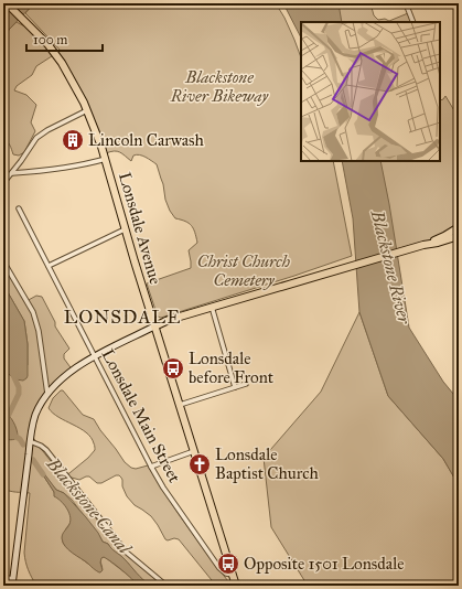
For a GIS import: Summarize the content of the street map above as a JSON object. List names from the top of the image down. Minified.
{"streets":{"main road":["Lonsdale Avenue"],"street":["Lonsdale Main Street"]},"crossings":[["Lonsdale Avenue","Lonsdale Main Street"]],"districts":["LONSDALE"],"water":["Blackstone River","Blackstone Canal"],"parks":["Blackstone River Bikeway","Christ Church Cemetery"],"places":{"building":["Lincoln Carwash"],"bus stop":["Lonsdale before Front","Opposite 1501 Lonsdale"],"church":["Lonsdale Baptist Church"]},"scale_bar":"100 m"}
